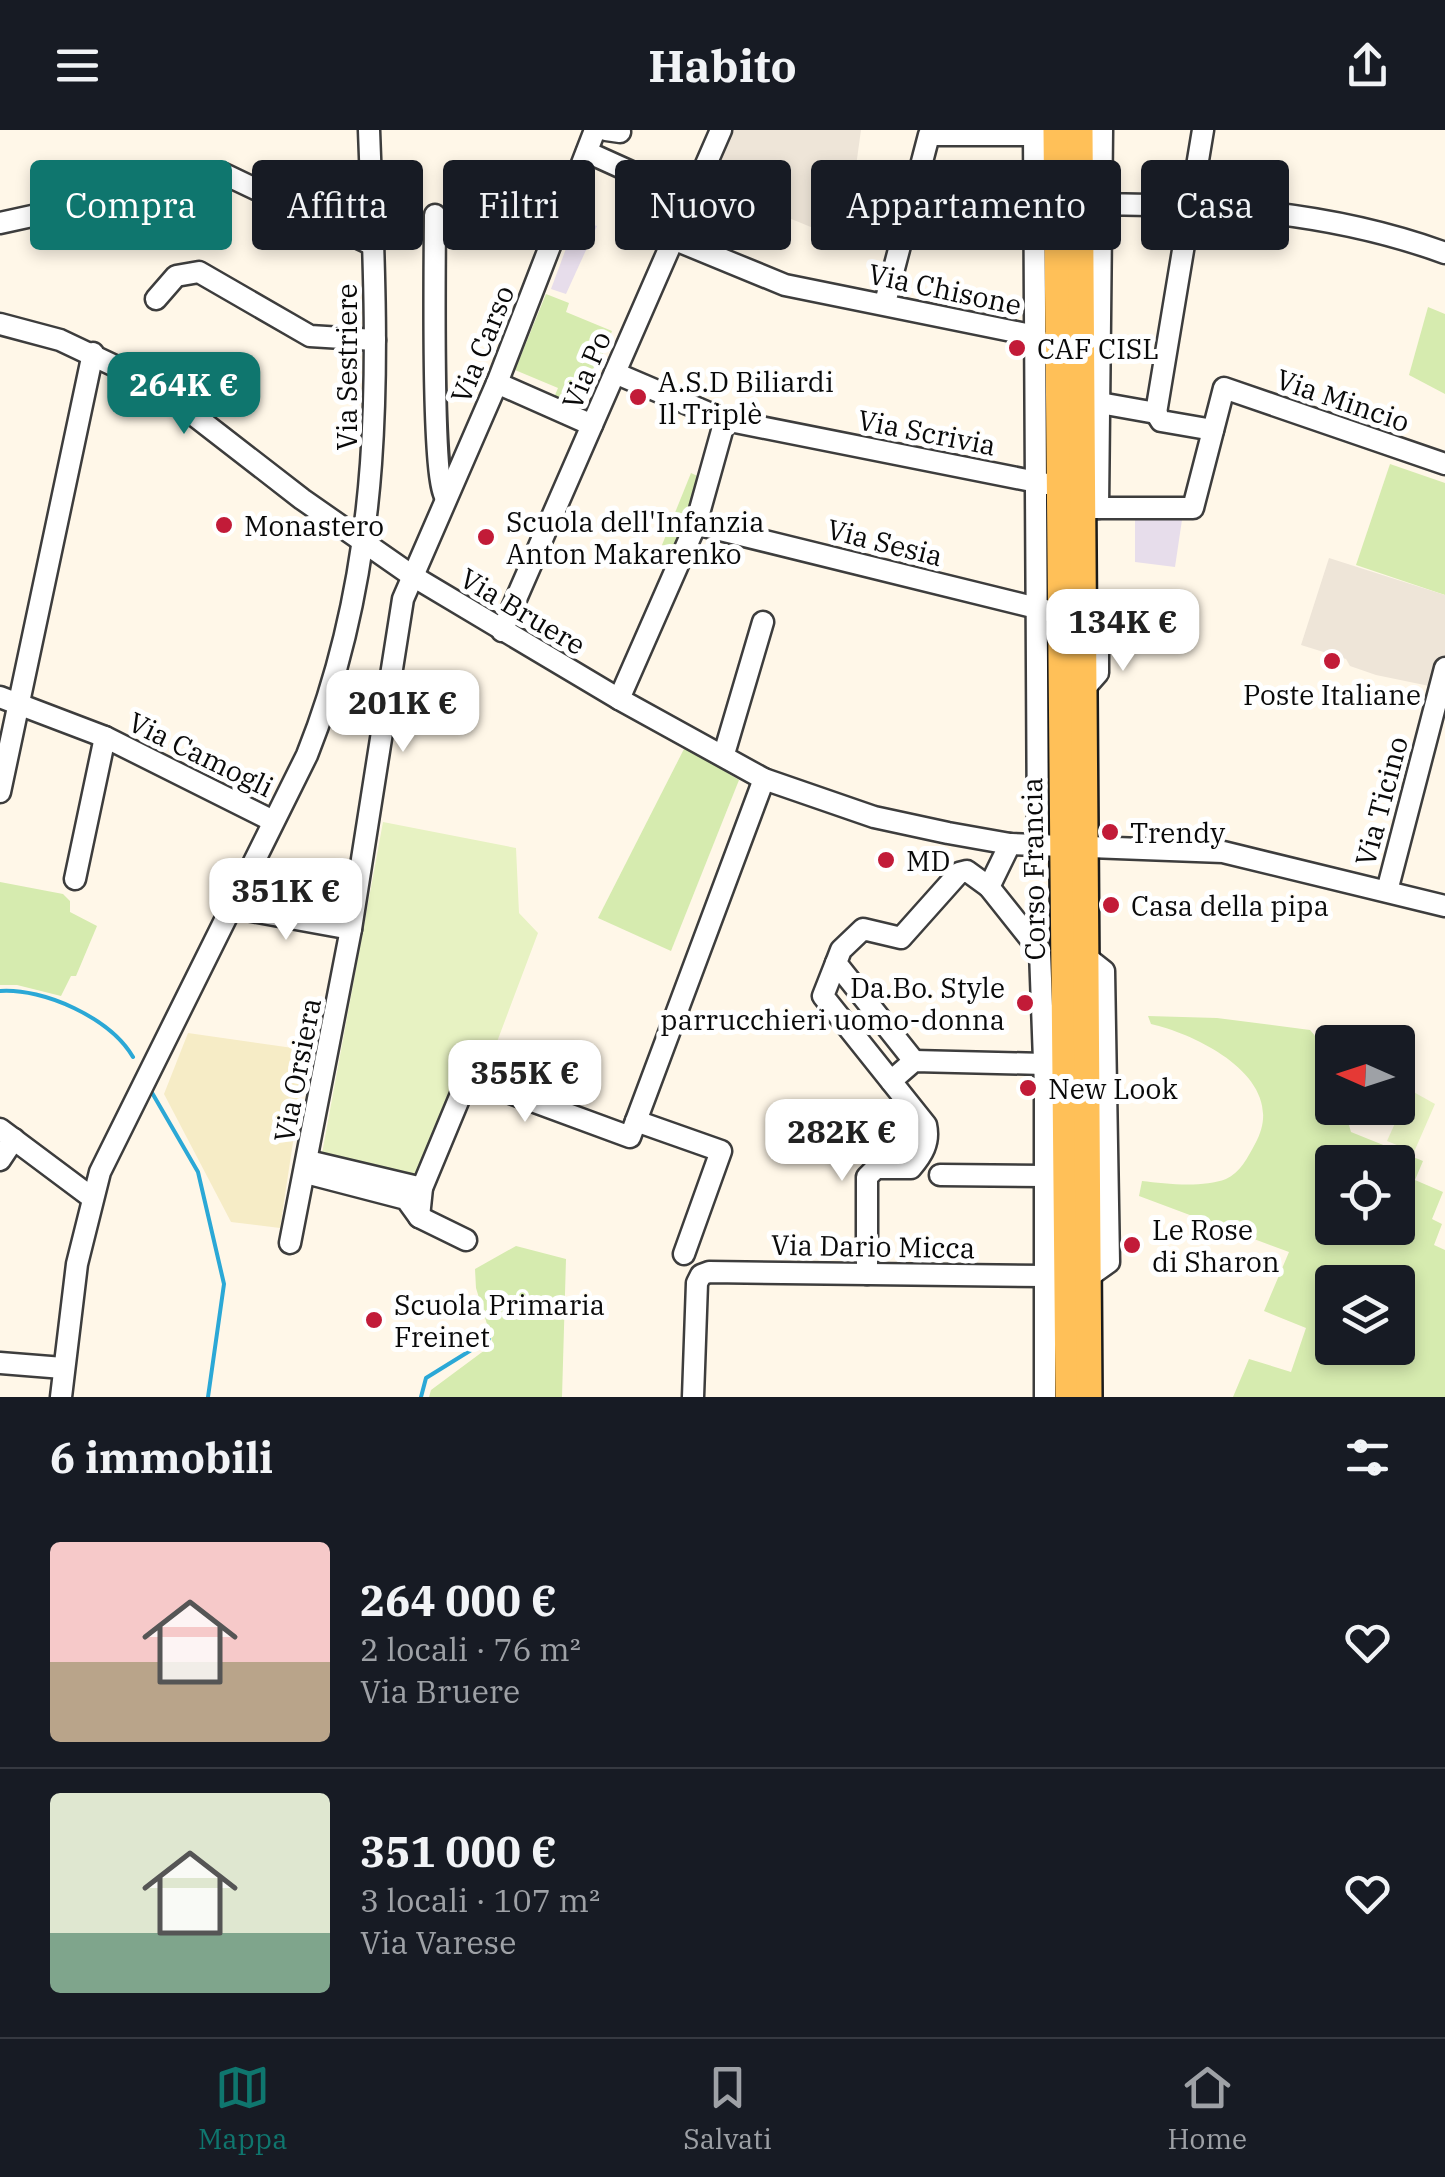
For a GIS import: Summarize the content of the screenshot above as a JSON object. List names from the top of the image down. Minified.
{"streets":{"main road":["Corso Francia"],"street":["Via Chisone","Via Carso","Via Sestriere","Via Po","Via Mincio","Via Scrivia","Via Sesia","Via Bruere","Via Camogli","Via Ticino","Via Orsiera","Via Dario Micca"]},"crossings":[["Via Chisone","Corso Francia"],["Via Carso","Via Bruere"],["Via Carso","Via Orsiera"],["Via Sestriere","Via Bruere"],["Via Sestriere","Via Camogli"],["Via Po","Via Scrivia"],["Via Po","Via Bruere"],["Via Scrivia","Corso Francia"],["Via Sesia","Corso Francia"],["Via Bruere","Via Ticino"],["Via Bruere","Corso Francia"],["Via Bruere","Via Orsiera"],["Corso Francia","Via Dario Micca"]],"places":["CAF CISL","A.S.D Biliardi Il Triplè","Monastero","Scuola dell'Infanzia Anton Makarenko","Poste Italiane","Trendy","MD","Casa della pipa","Da.Bo. Style parrucchieri uomo-donna","New Look","Le Rose di Sharon","Scuola Primaria Freinet"],"north":"left","page":{"header":"Habito","chip":["Compra","Affitta","Filtri","Nuovo","Appartamento","Casa"],"price":["264K €","134K €","201K €","351K €","355K €","282K €"],"heading":"6 immobili","list":[{"name":"264 000 €","note":"2 locali · 76 m² · Via Bruere"},{"name":"351 000 €","note":"3 locali · 107 m² · Via Varese"}],"tabs":["Mappa","Salvati","Home"]}}
